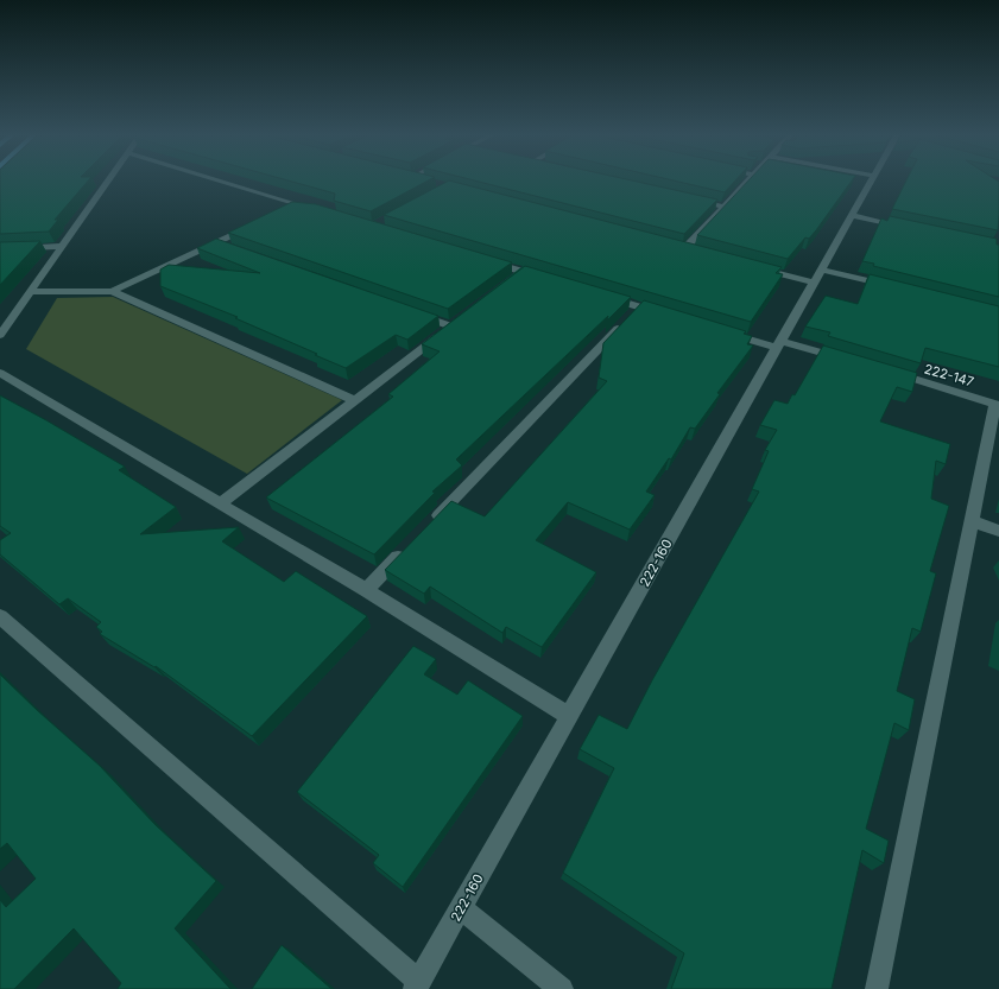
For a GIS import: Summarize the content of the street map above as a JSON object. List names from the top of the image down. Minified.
{"streets":{"street":["222-147","222-160"]}}
